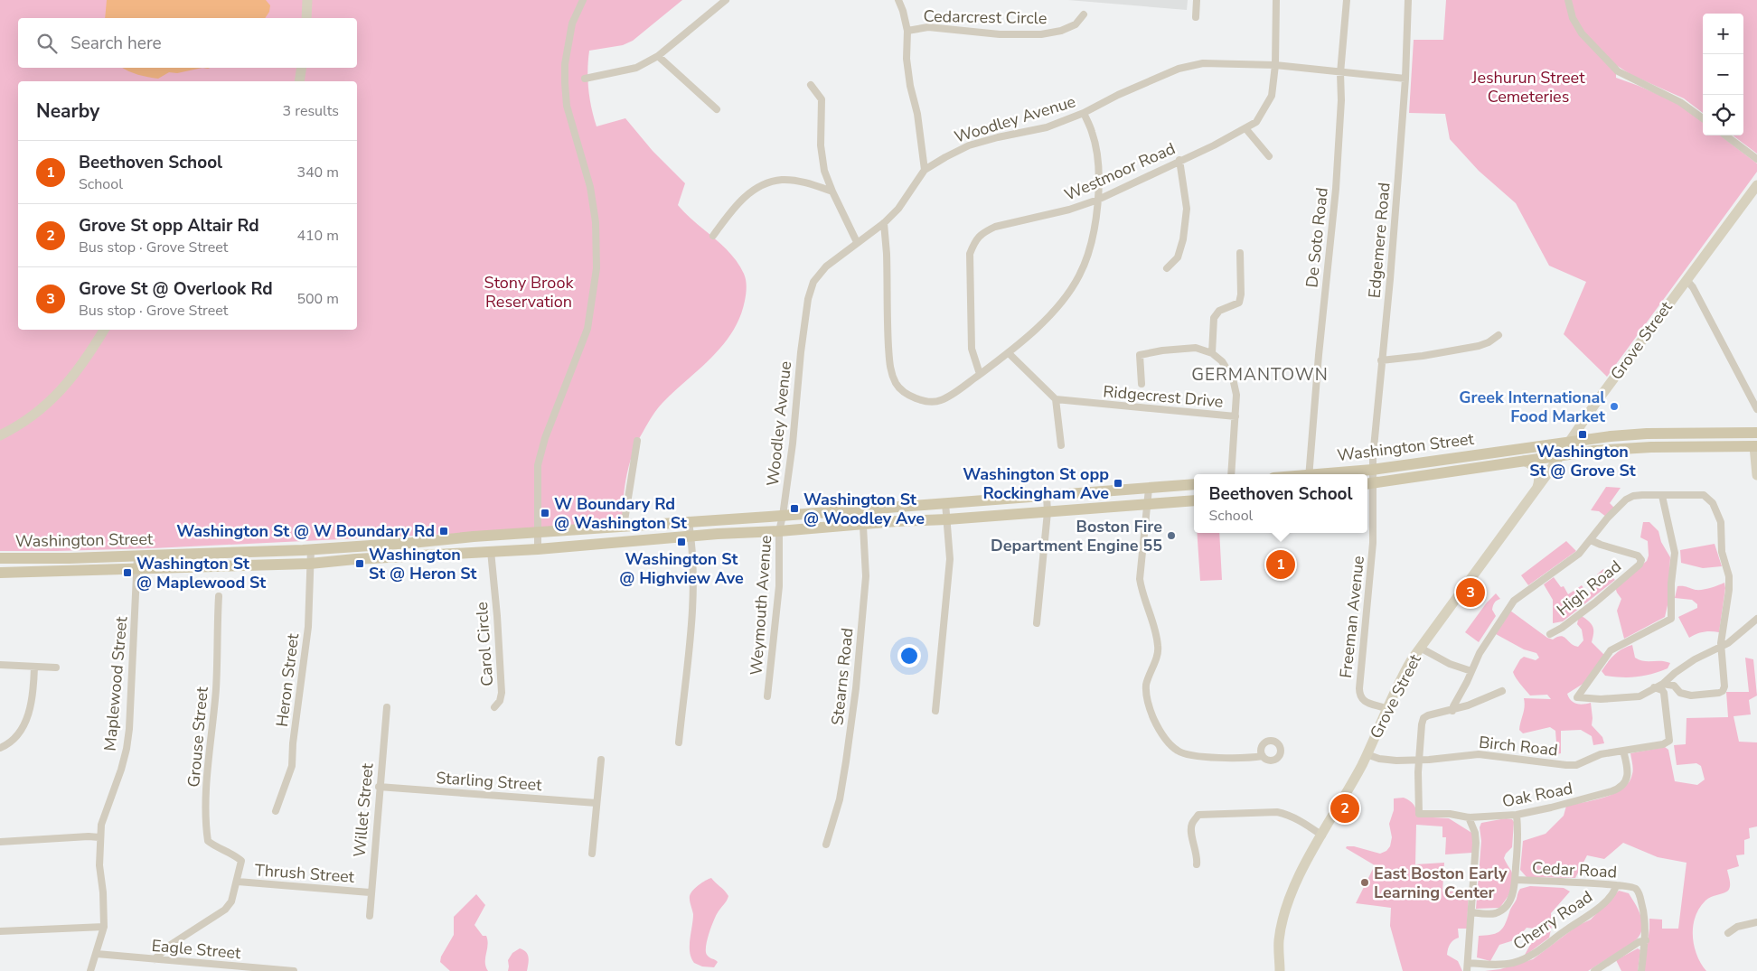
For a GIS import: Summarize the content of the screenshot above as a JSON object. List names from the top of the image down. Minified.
{"streets":{"main road":["Grove Street","Washington Street"],"street":["Cedarcrest Circle","Woodley Avenue","Westmoor Road","De Soto Road","Edgemere Road","Ridgecrest Drive","High Road","Weymouth Avenue","Freeman Avenue","Carol Circle","Stearns Road","Heron Street","Maplewood Street","Grouse Street","Birch Road","Starling Street","Oak Road","Willet Street","Cedar Road","Thrush Street","Cherry Road","Eagle Street"]},"crossings":[["Woodley Avenue","Westmoor Road"],["Woodley Avenue","De Soto Road"],["Woodley Avenue","Edgemere Road"],["Woodley Avenue","Washington Street"],["Woodley Avenue","Weymouth Avenue"],["Edgemere Road","Washington Street"],["Edgemere Road","Freeman Avenue"],["Grove Street","Washington Street"],["Grove Street","Freeman Avenue"],["Grove Street","Birch Road"],["Washington Street","Weymouth Avenue"],["Washington Street","Freeman Avenue"],["Washington Street","Carol Circle"],["Washington Street","Stearns Road"],["Washington Street","Heron Street"],["Washington Street","Maplewood Street"],["Maplewood Street","Eagle Street"],["Grouse Street","Thrush Street"],["Birch Road","Oak Road"],["Starling Street","Willet Street"],["Willet Street","Thrush Street"],["Cedar Road","Cherry Road"]],"districts":["GERMANTOWN"],"parks":["Jeshurun Street Cemeteries","Stony Brook Reservation"],"places":{"other":["Greek International Food Market","Boston Fire Department Engine 55","East Boston Early Learning Center"],"transit":["Washington St @ Grove St","Washington St opp Rockingham Ave","Washington St @ Woodley Ave","W Boundary Rd @ Washington St","Washington St @ W Boundary Rd","Washington St @ Highview Ave","Washington St @ Heron St","Washington St @ Maplewood St"]},"page":{"map_buttons":["+","−"],"search":"Search here","heading":["Nearby","3 results"],"list":[{"mark":"1","name":"Beethoven School","note":"School","value":"340 m"},{"mark":"2","name":"Grove St opp Altair Rd","note":"Bus stop · Grove Street","value":"410 m"},{"mark":"3","name":"Grove St @ Overlook Rd","note":"Bus stop · Grove Street","value":"500 m"}],"popup":["Beethoven School","School"],"pins":["1","3","2"]}}
